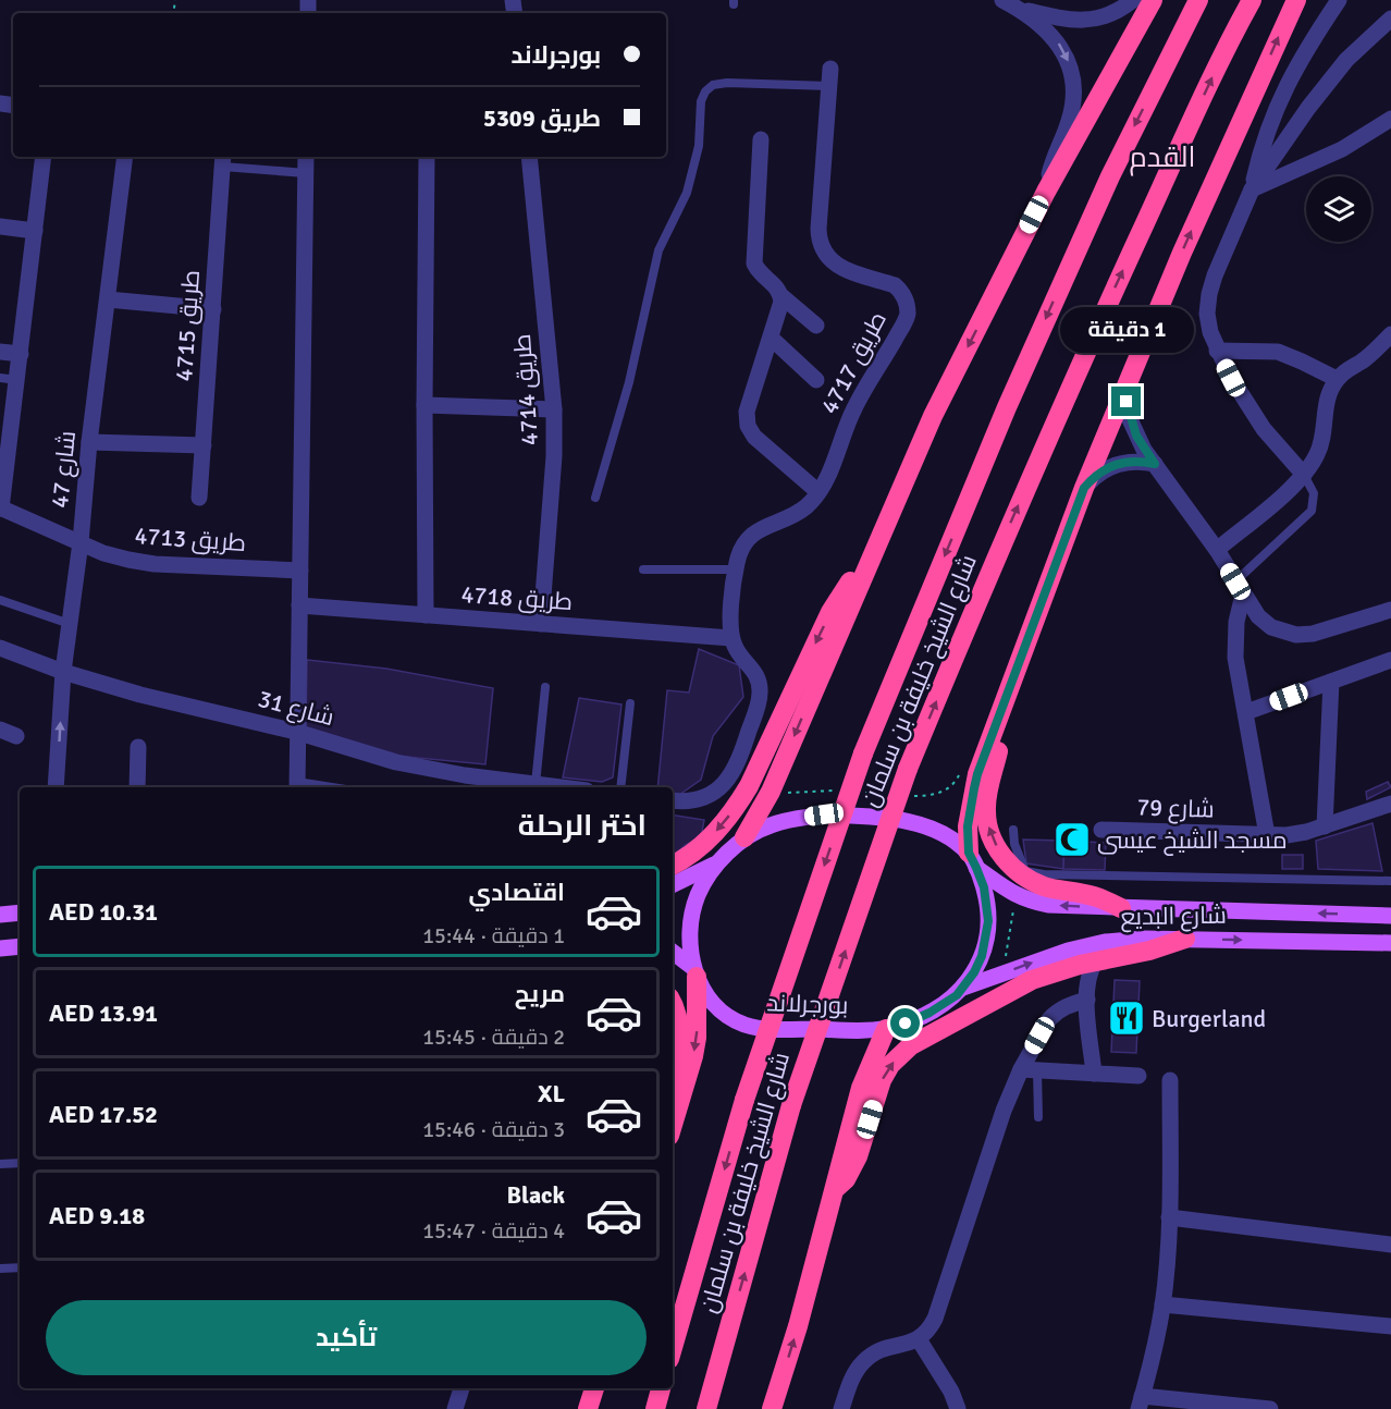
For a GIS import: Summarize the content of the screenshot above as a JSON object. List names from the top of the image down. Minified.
{"streets":{"highway":["شارع الشيخ خليفة بن سلمان"],"main road":["شارع البديع","بورجرلاند"],"street":["طريق 4715","طريق 4717","طريق 4714","شارع 47","طريق 4713","طريق 4718","شارع 31","شارع 79"]},"crossings":[["طريق 4717","طريق 4718"],["طريق 4714","طريق 4718"],["شارع 47","طريق 4713"],["شارع 47","شارع 31"],["شارع البديع","بورجرلاند"]],"districts":["القدم"],"places":{"mosque":["مسجد الشيخ عيسى"],"restaurant":["Burgerland"]},"page":{"banner":["بورجرلاند","طريق 5309"],"bubble":"1 دقيقة","heading":"اختر الرحلة","list":[{"name":"اقتصادي","note":"1 دقيقة · 15:44","value":"AED 10.31"},{"name":"مريح","note":"2 دقيقة · 15:45","value":"AED 13.91"},{"name":"XL","note":"3 دقيقة · 15:46","value":"AED 17.52"},{"name":"Black","note":"4 دقيقة · 15:47","value":"AED 9.18"}],"buttons":"تأكيد"}}
